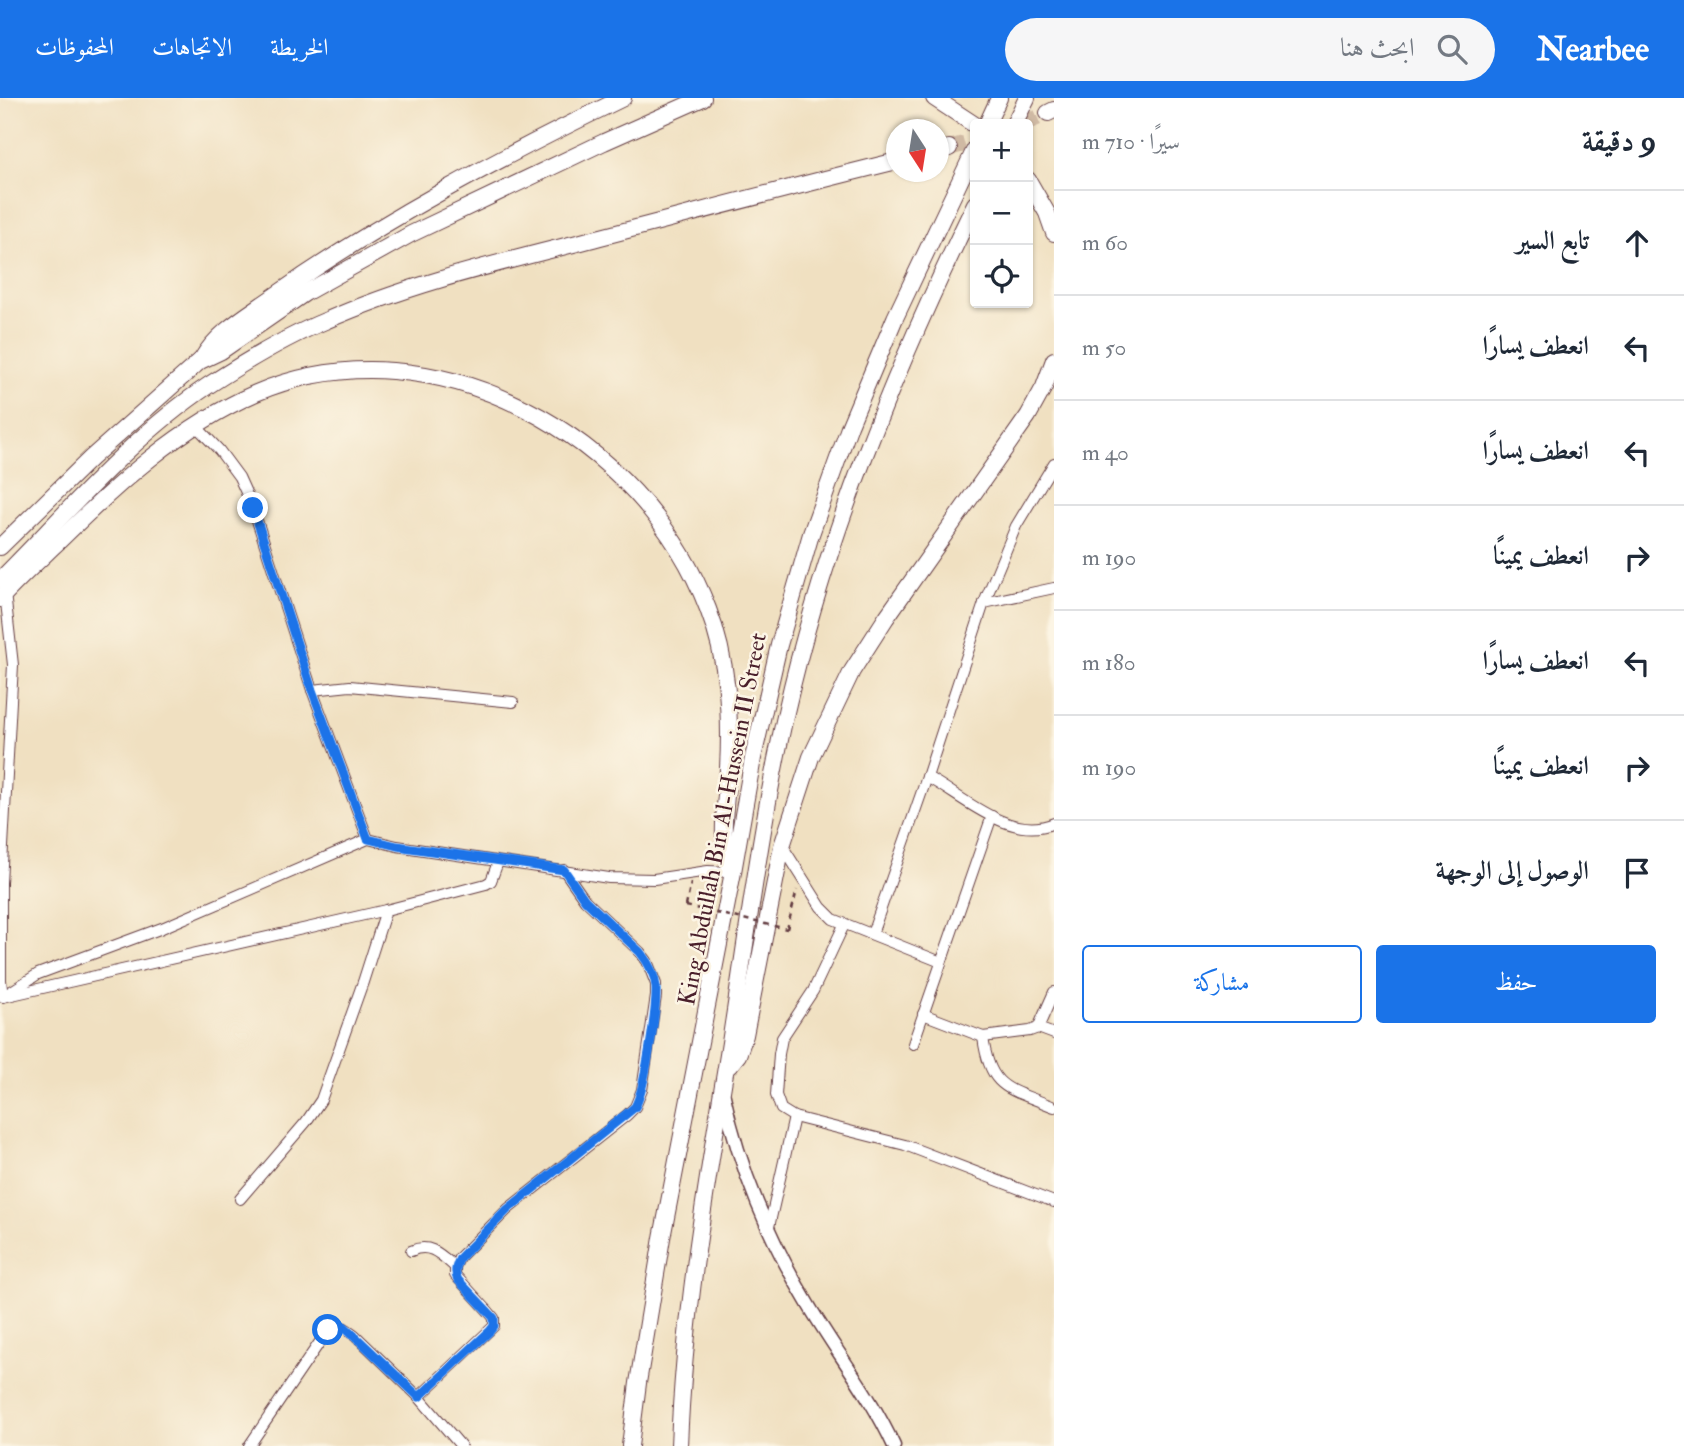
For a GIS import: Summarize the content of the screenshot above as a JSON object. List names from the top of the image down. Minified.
{"streets":{"highway":["King Abdullah Bin Al-Hussein II Street"]},"north":"bottom","page":{"header":"Nearbee","search":"ابحث هنا","nav":["الخريطة","الاتجاهات","المحفوظات"],"heading":["9 دقيقة","سيرًا · 710 m"],"map_buttons":["+","−"],"list":[["تابع السير","60 m"],["انعطف يسارًا","50 m"],["انعطف يسارًا","40 m"],["انعطف يمينًا","190 m"],["انعطف يسارًا","180 m"],["انعطف يمينًا","190 m"],"الوصول إلى الوجهة"],"buttons":["حفظ","مشاركة"]}}
